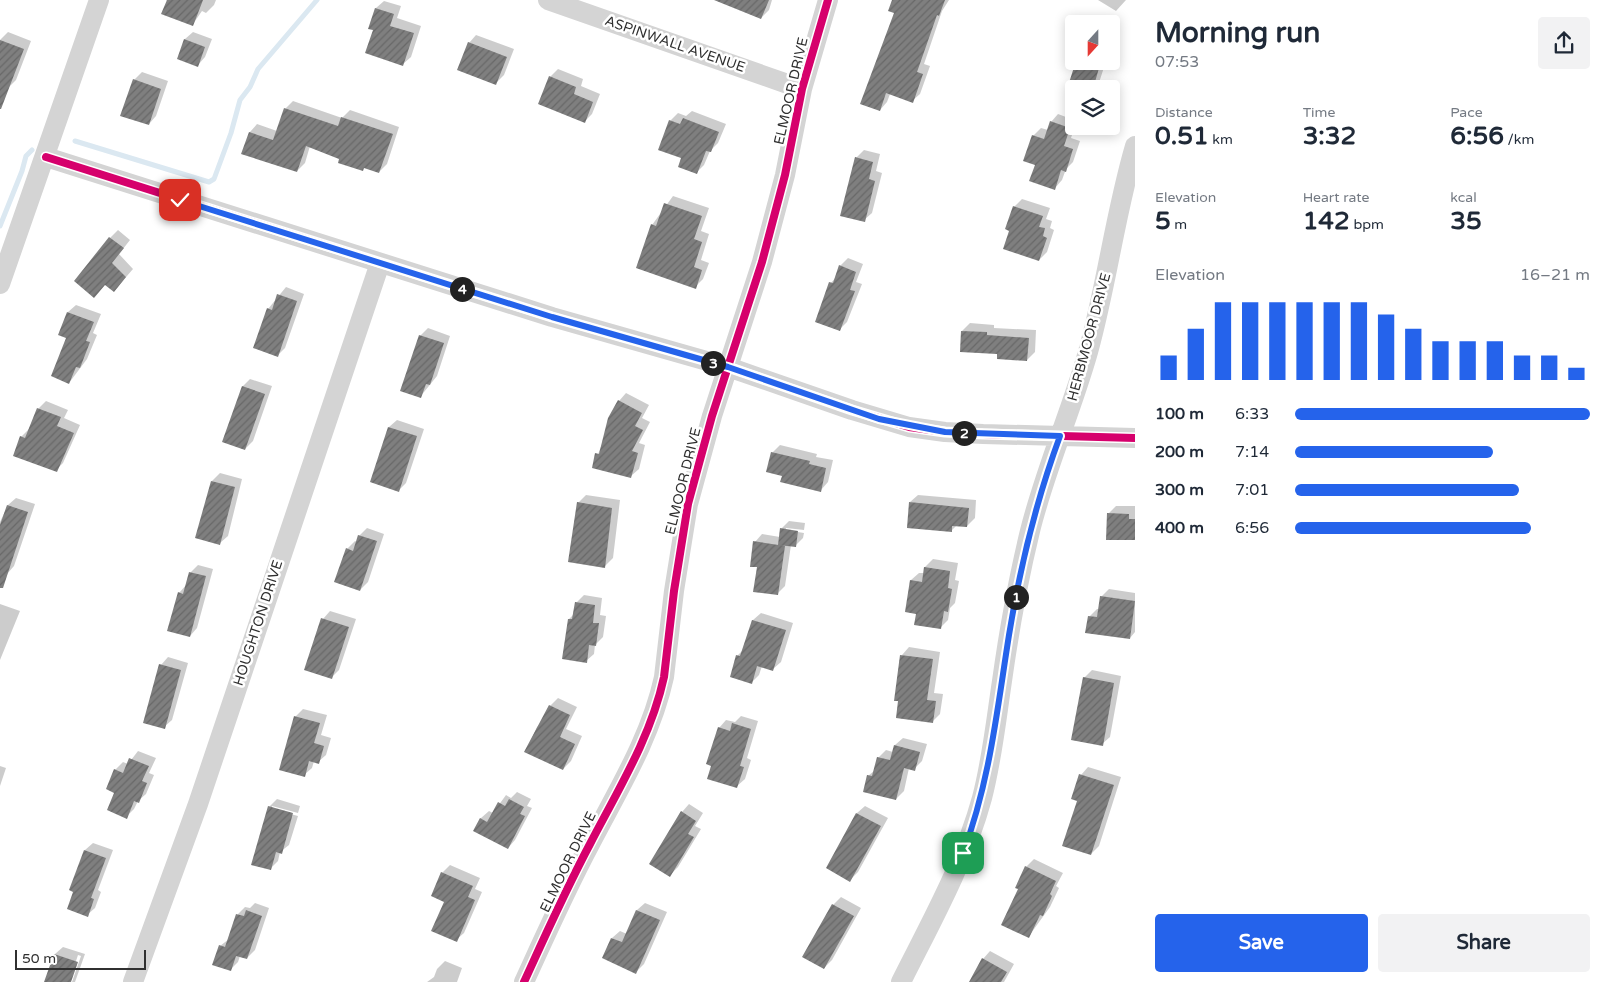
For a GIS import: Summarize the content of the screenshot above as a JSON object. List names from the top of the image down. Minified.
{"streets":{"street":["ASPINWALL AVENUE","ELMOOR DRIVE","HERBMOOR DRIVE","HOUGHTON DRIVE"]},"crossings":[["ASPINWALL AVENUE","ELMOOR DRIVE"]],"scale_bar":"50 m","north":"bottom","page":{"heading":["Morning run","07:53"],"stats":[["Distance","0.51 km"],["Time","3:32"],["Pace","6:56 /km"],["Elevation","5 m"],["Heart rate","142 bpm"],["kcal","35"]],"chart":["Elevation","16–21 m"],"pins":["4","3","2","1"],"list":[{"name":"100 m","note":"6:33"},{"name":"200 m","note":"7:14"},{"name":"300 m","note":"7:01"},{"name":"400 m","note":"6:56"}],"buttons":["Save","Share"],"scale":"50 m"}}
